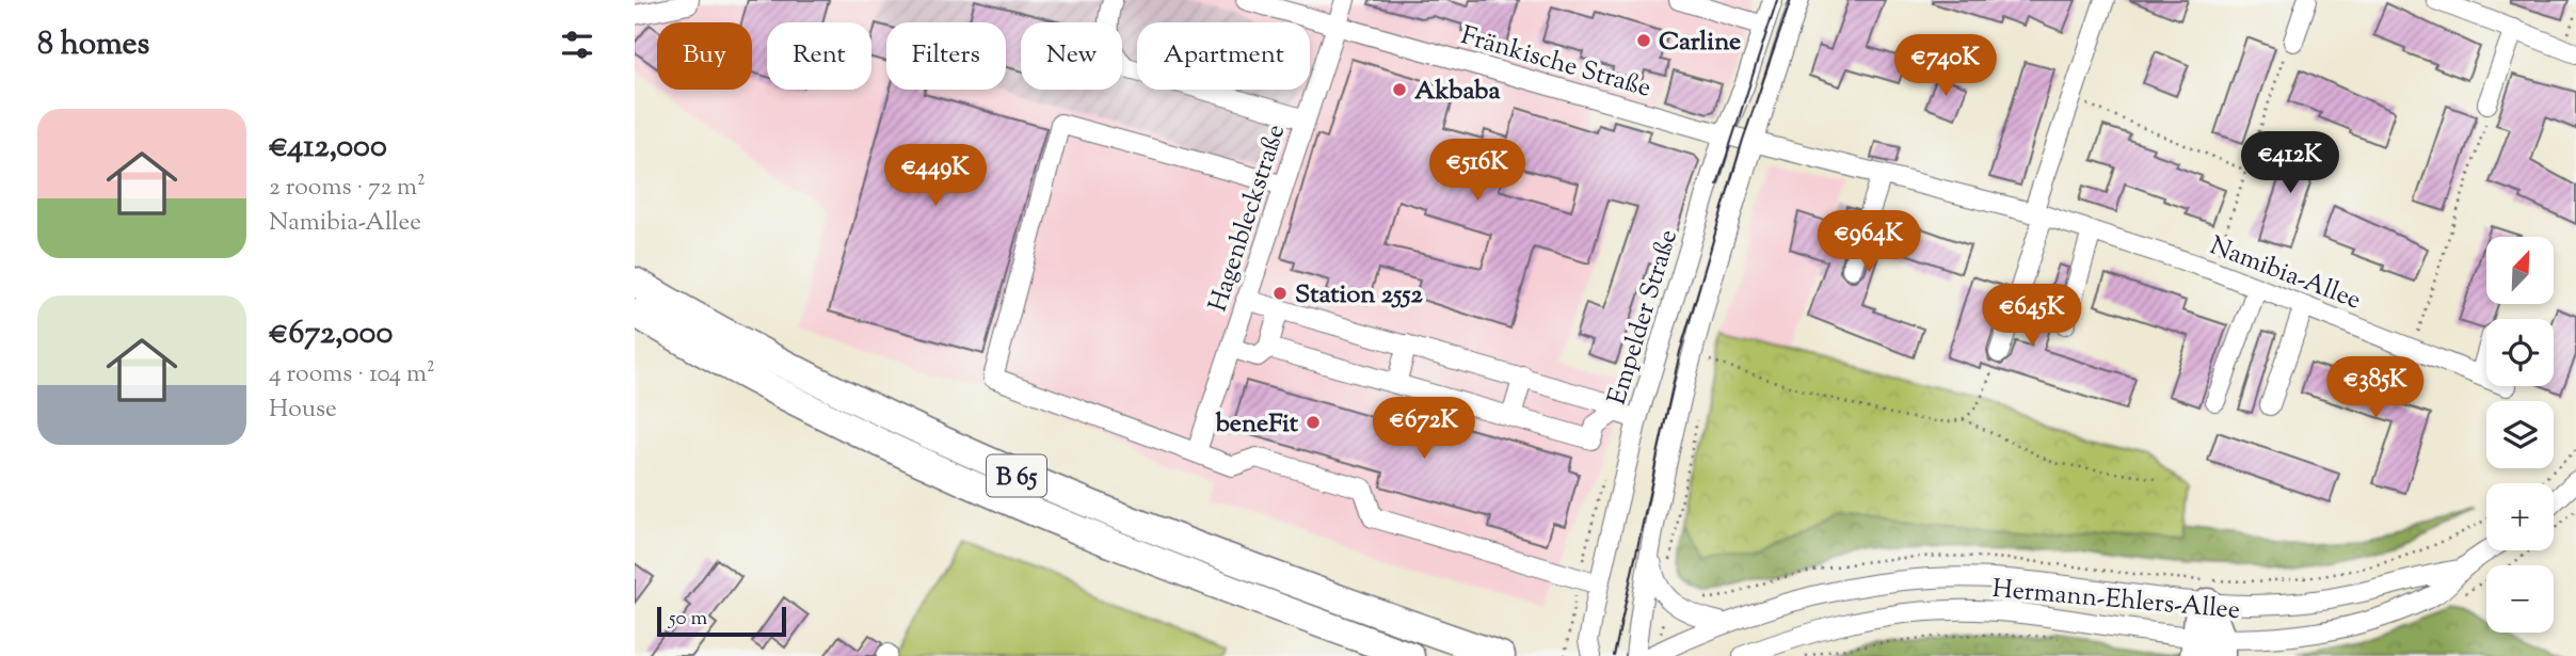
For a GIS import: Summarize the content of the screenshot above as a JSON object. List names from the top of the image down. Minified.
{"streets":{"highway":["B 65"],"street":["Fränkische Straße","Hagenbleckstraße","Namibia-Allee","Empelder Straße","Hermann-Ehlers-Allee"]},"crossings":[["Fränkische Straße","Hagenbleckstraße"],["Fränkische Straße","Namibia-Allee"],["Fränkische Straße","Empelder Straße"]],"places":["Carline","Akbaba","Station 2552","beneFit"],"scale_bar":"50 m","north":"top right","page":{"heading":"8 homes","chip":["Buy","Rent","Filters","New","Apartment"],"price":["€740K","€412K","€516K","€449K","€964K","€645K","€385K","€672K"],"list":[{"name":"€412,000","note":"2 rooms · 72 m² · Namibia-Allee"},{"name":"€672,000","note":"4 rooms · 104 m² · House"}],"map_buttons":["+","−"],"scale":"50 m"}}
